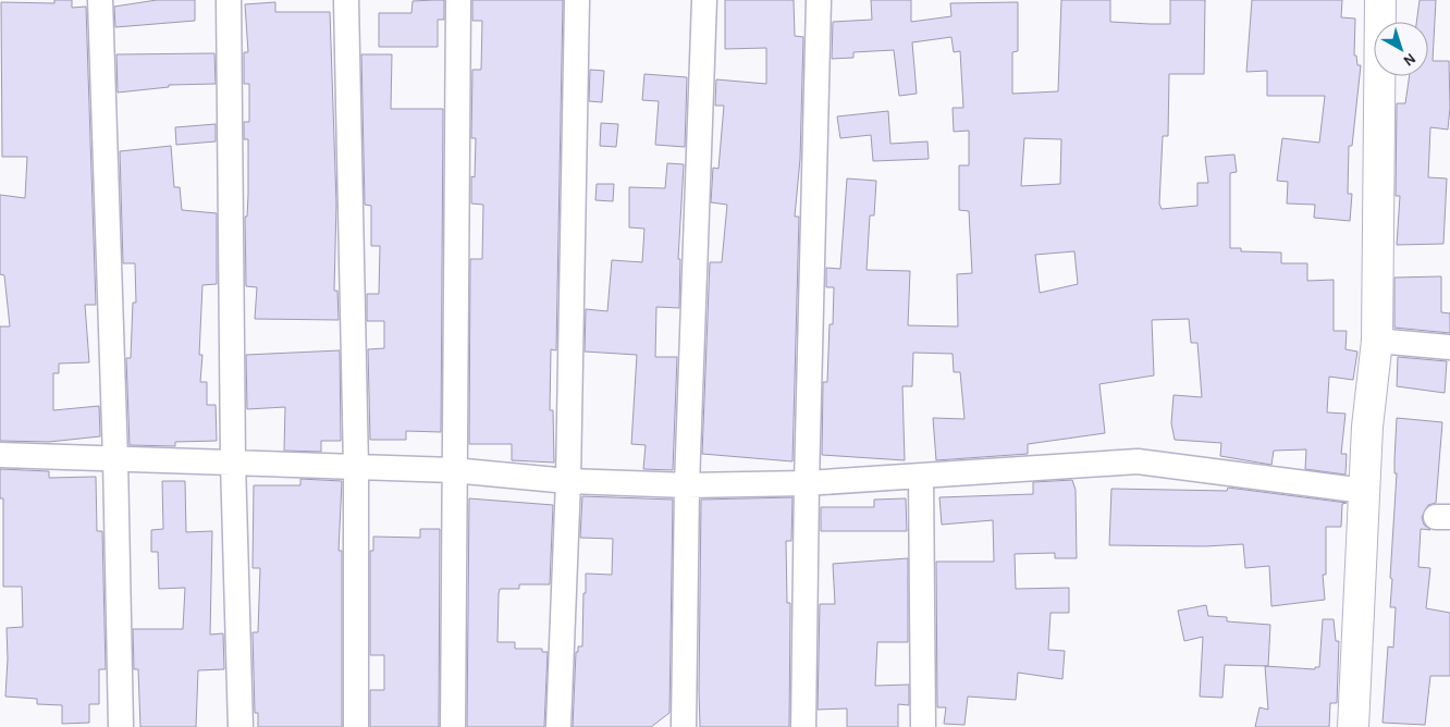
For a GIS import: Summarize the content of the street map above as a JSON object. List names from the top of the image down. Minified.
{"north":"bottom right"}
